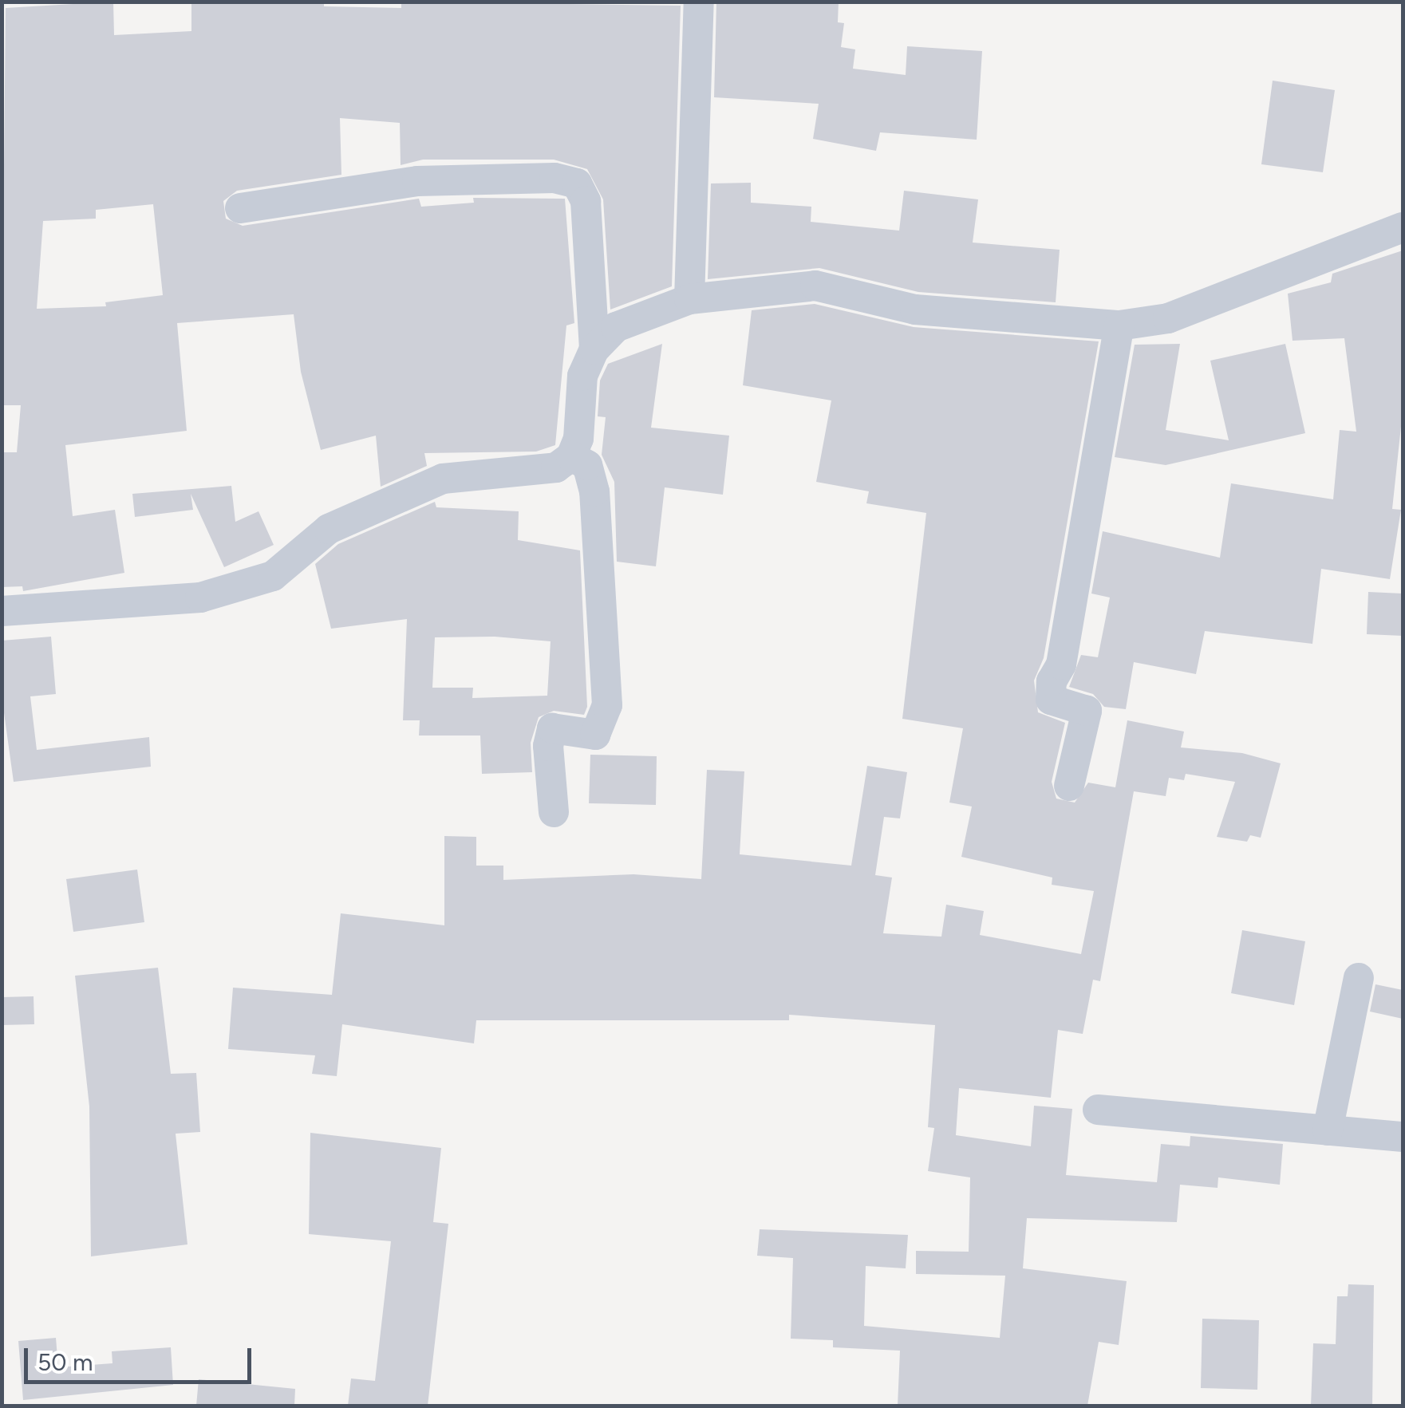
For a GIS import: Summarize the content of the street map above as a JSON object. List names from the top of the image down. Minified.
{"scale_bar":"50 m"}
